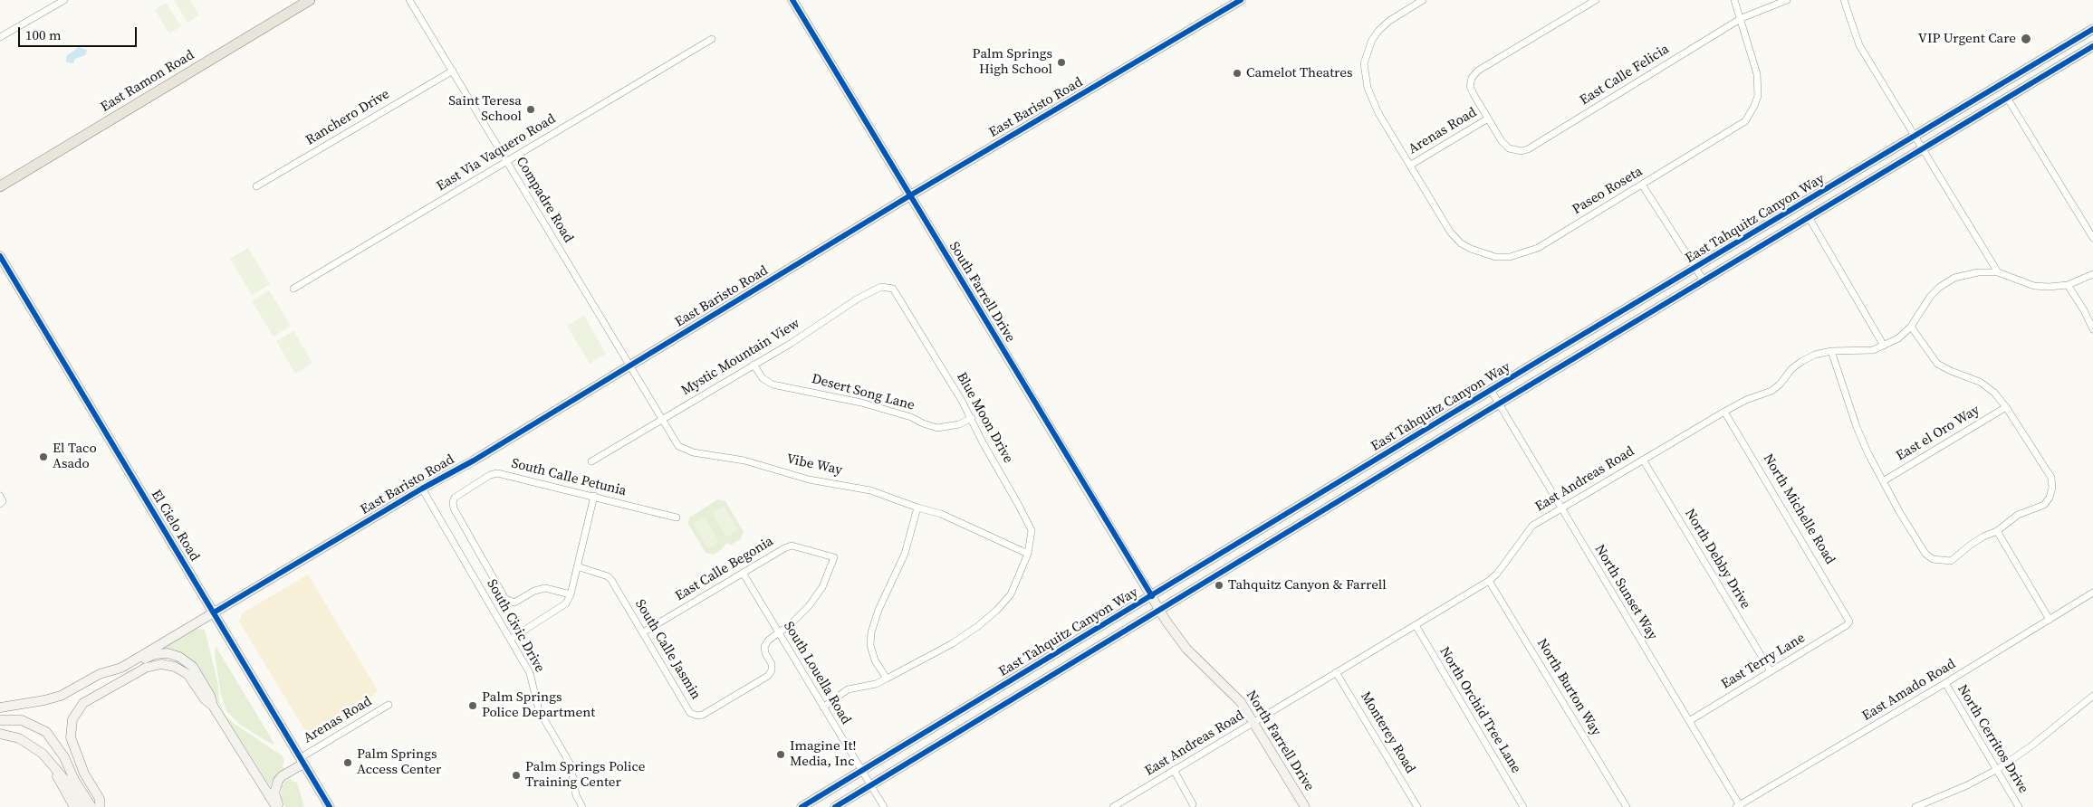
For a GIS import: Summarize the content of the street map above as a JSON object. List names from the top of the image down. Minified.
{"streets":{"main road":["East Ramon Road","East Baristo Road","East Tahquitz Canyon Way","South Farrell Drive","El Cielo Road","North Farrell Drive"],"street":["East Calle Felicia","Ranchero Drive","Arenas Road","East Via Vaquero Road","Paseo Roseta","Compadre Road","Mystic Mountain View","Desert Song Lane","Blue Moon Drive","East el Oro Way","Vibe Way","South Calle Petunia","East Andreas Road","North Michelle Road","North Debby Drive","East Calle Begonia","North Sunset Way","South Civic Drive","South Calle Jasmin","East Terry Lane","South Louella Road","North Burton Way","East Amado Road","North Orchid Tree Lane","Monterey Road","North Cerritos Drive"]},"crossings":[["East Calle Felicia","Arenas Road"],["East Calle Felicia","Paseo Roseta"],["East Baristo Road","Compadre Road"],["East Baristo Road","South Farrell Drive"],["East Baristo Road","Vibe Way"],["East Baristo Road","El Cielo Road"],["East Baristo Road","South Civic Drive"],["Ranchero Drive","Compadre Road"],["Arenas Road","Paseo Roseta"],["Arenas Road","El Cielo Road"],["East Via Vaquero Road","Compadre Road"],["Compadre Road","Vibe Way"],["East Tahquitz Canyon Way","South Farrell Drive"],["East Tahquitz Canyon Way","North Sunset Way"],["East Tahquitz Canyon Way","South Louella Road"],["East Tahquitz Canyon Way","North Farrell Drive"],["South Farrell Drive","North Farrell Drive"],["Mystic Mountain View","Desert Song Lane"],["Mystic Mountain View","Blue Moon Drive"],["Mystic Mountain View","Vibe Way"],["Desert Song Lane","Blue Moon Drive"],["Blue Moon Drive","Vibe Way"],["Blue Moon Drive","South Louella Road"],["East Andreas Road","North Michelle Road"],["East Andreas Road","North Debby Drive"],["East Andreas Road","North Sunset Way"],["East Andreas Road","North Burton Way"],["East Andreas Road","North Orchid Tree Lane"],["East Andreas Road","Monterey Road"],["East Andreas Road","North Farrell Drive"],["North Michelle Road","East Terry Lane"],["North Debby Drive","East Terry Lane"],["East Calle Begonia","South Calle Jasmin"],["East Calle Begonia","South Louella Road"],["North Sunset Way","East Terry Lane"],["North Sunset Way","East Amado Road"],["South Calle Jasmin","South Louella Road"],["East Amado Road","North Cerritos Drive"]],"places":["VIP Urgent Care","Palm Springs High School","Camelot Theatres","Saint Teresa School","El Taco Asado","Tahquitz Canyon & Farrell","Palm Springs Police Department","Imagine It! Media, Inc","Palm Springs Access Center","Palm Springs Police Training Center"],"scale_bar":"100 m"}
